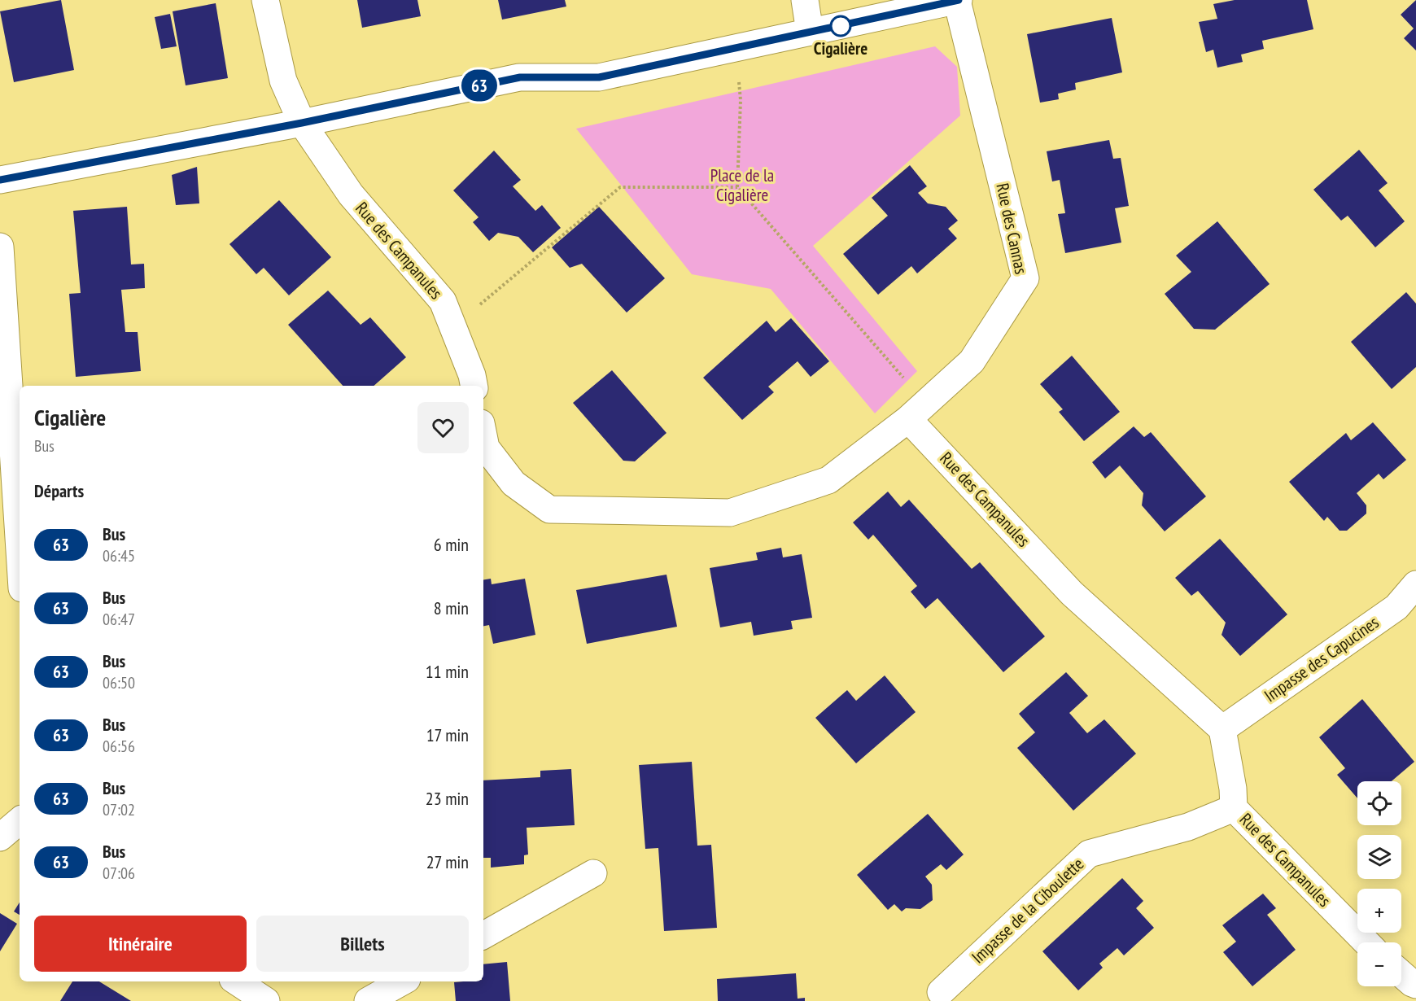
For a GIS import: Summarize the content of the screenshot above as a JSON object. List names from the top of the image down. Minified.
{"streets":{"street":["Rue des Cannas","Rue des Campanules","Impasse des Capucines","Impasse de la Ciboulette"]},"crossings":[["Rue des Cannas","Rue des Campanules"],["Rue des Campanules","Impasse des Capucines"],["Rue des Campanules","Impasse de la Ciboulette"]],"parks":["Place de la Cigalière"],"places":["Cigalière"],"lines":["bus line 63"],"page":{"on_map":"63","heading":[["Cigalière","Bus"],"Départs"],"list":[{"mark":"63","name":"Bus","note":"06:45","value":"6 min"},{"mark":"63","name":"Bus","note":"06:47","value":"8 min"},{"mark":"63","name":"Bus","note":"06:50","value":"11 min"},{"mark":"63","name":"Bus","note":"06:56","value":"17 min"},{"mark":"63","name":"Bus","note":"07:02","value":"23 min"},{"mark":"63","name":"Bus","note":"07:06","value":"27 min"}],"map_buttons":["+","−"],"buttons":["Itinéraire","Billets"]}}
